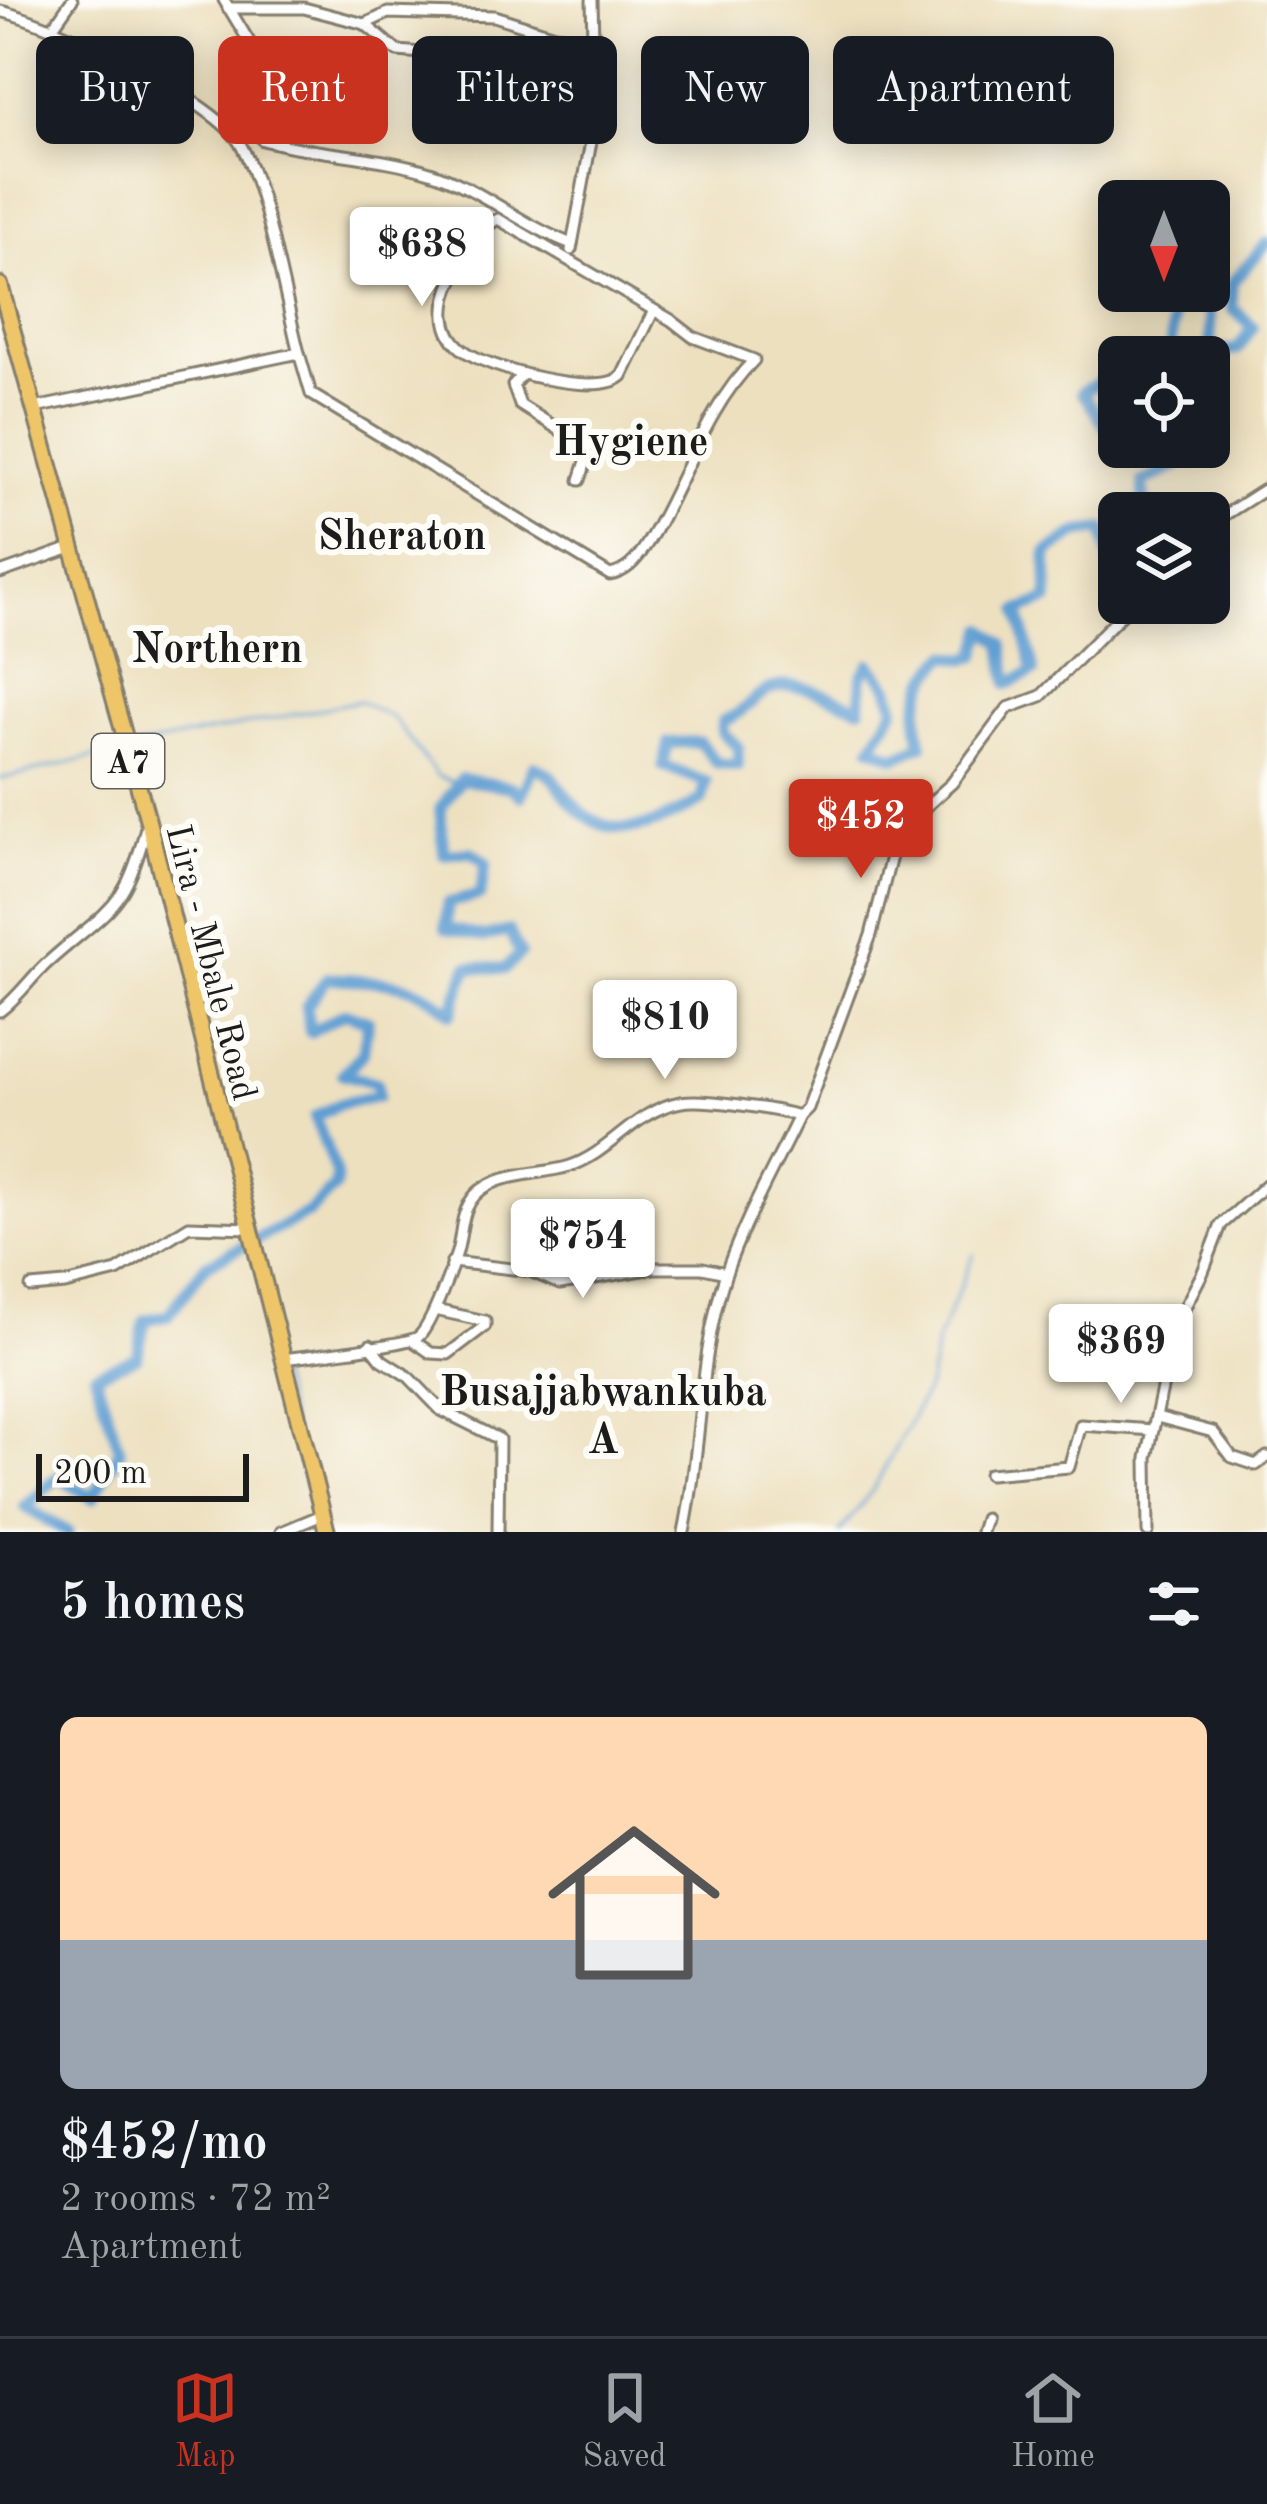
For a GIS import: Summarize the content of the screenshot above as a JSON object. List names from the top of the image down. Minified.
{"streets":{"main road":["A7","Lira - Mbale Road"]},"crossings":[["A7","Lira - Mbale Road"]],"districts":["Hygiene","Sheraton","Northern","Busajjabwankuba A"],"scale_bar":"200 m","north":"bottom","page":{"chip":["Buy","Rent","Filters","New","Apartment"],"price":["$638","$452","$810","$754","$369"],"scale":"200 m","heading":"5 homes","list":[{"name":"$452/mo","note":"2 rooms · 72 m² · Apartment"}],"tabs":["Map","Saved","Home"]}}
